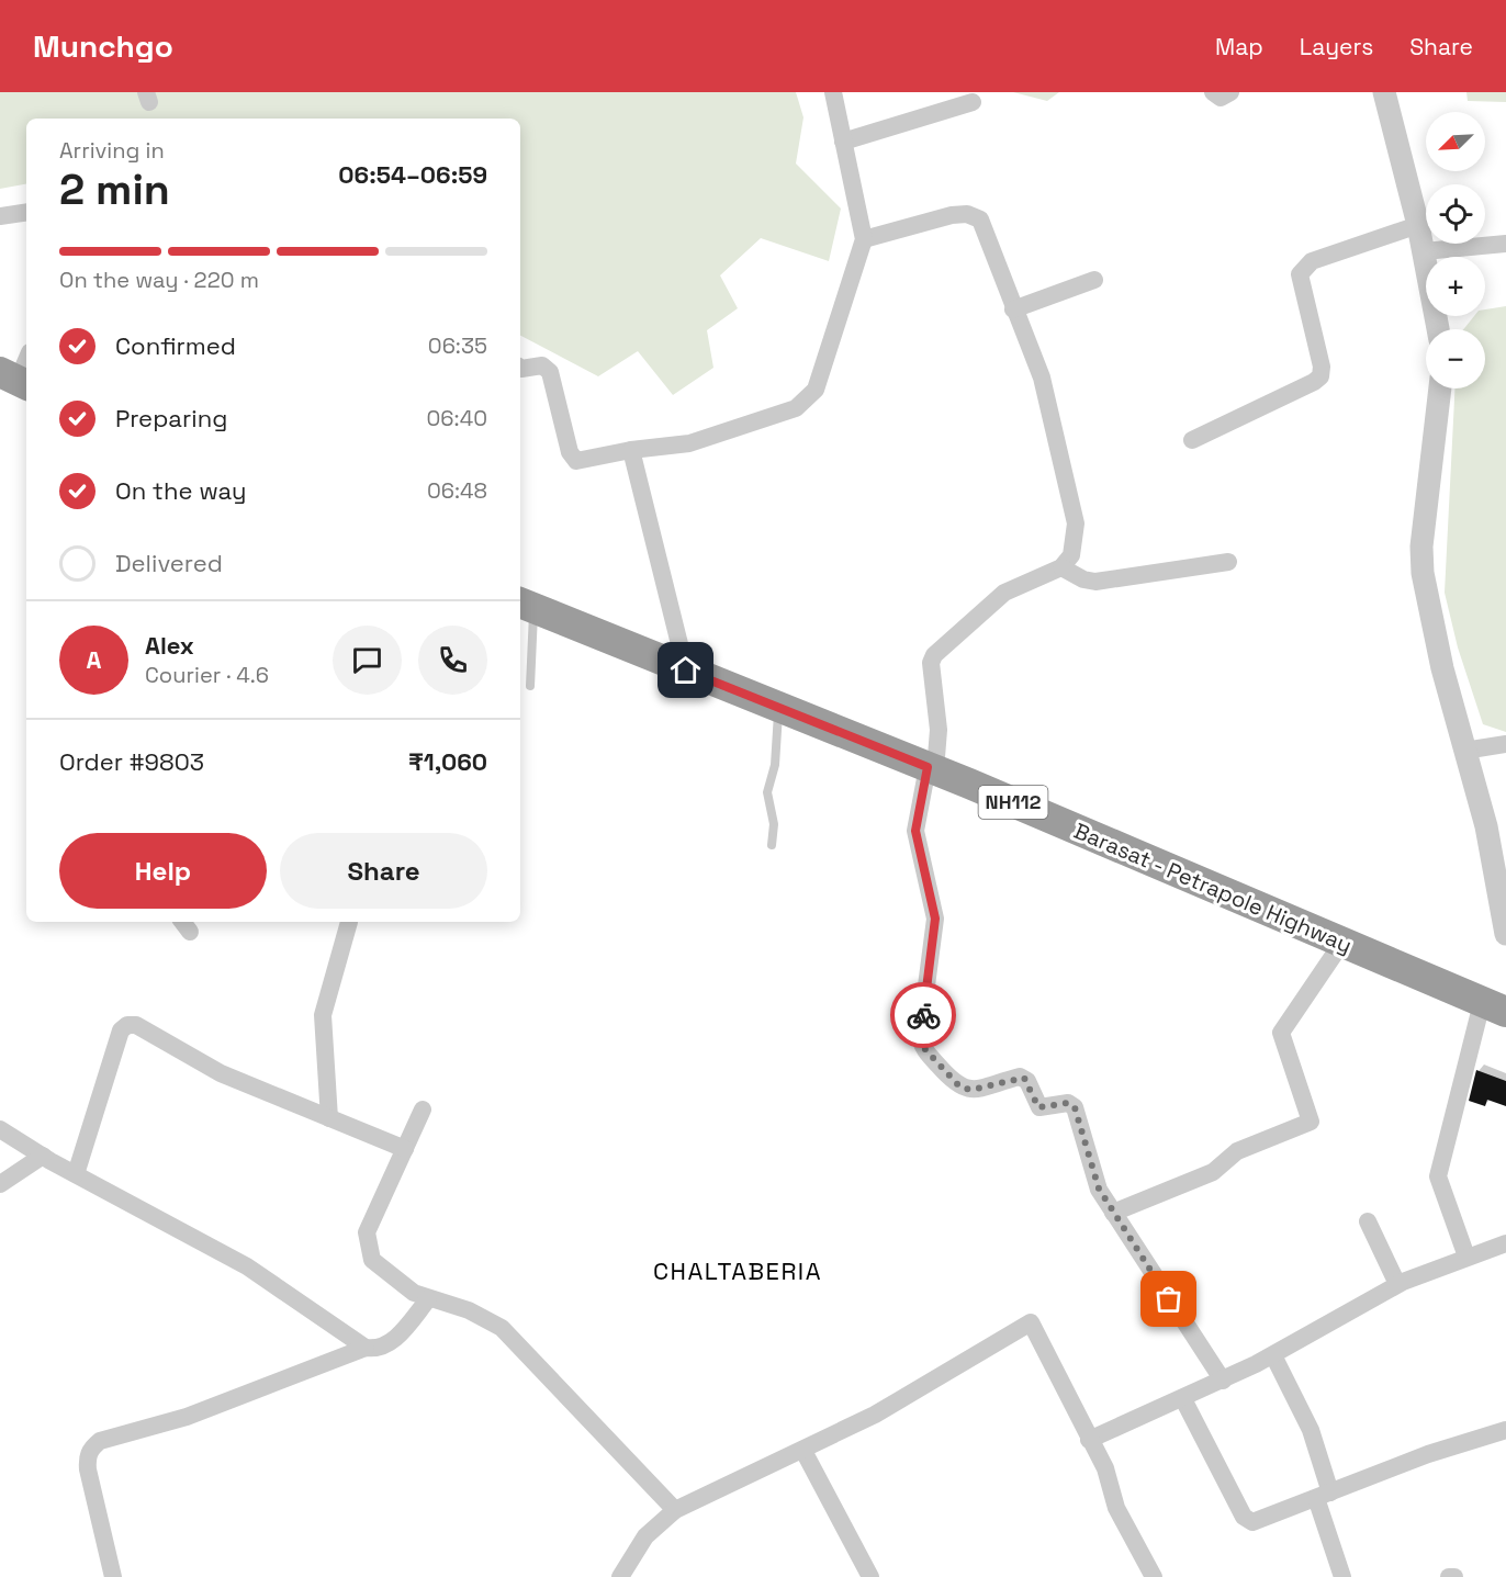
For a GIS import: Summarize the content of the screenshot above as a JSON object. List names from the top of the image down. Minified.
{"streets":{"highway":["NH112","Barasat - Petrapole Highway"]},"districts":["CHALTABERIA"],"north":"bottom left","page":{"header":"Munchgo","nav":["Map","Layers","Share"],"map_buttons":["+","−"],"heading":["2 min","Arriving in","06:54–06:59"],"panel":["Alex","Courier · 4.6","Order #9803","₹1,060"],"bar":"On the way · 220 m","list":[["Confirmed","06:35"],["Preparing","06:40"],["On the way","06:48"],"Delivered"],"round":"A","buttons":["Help","Share"]}}
